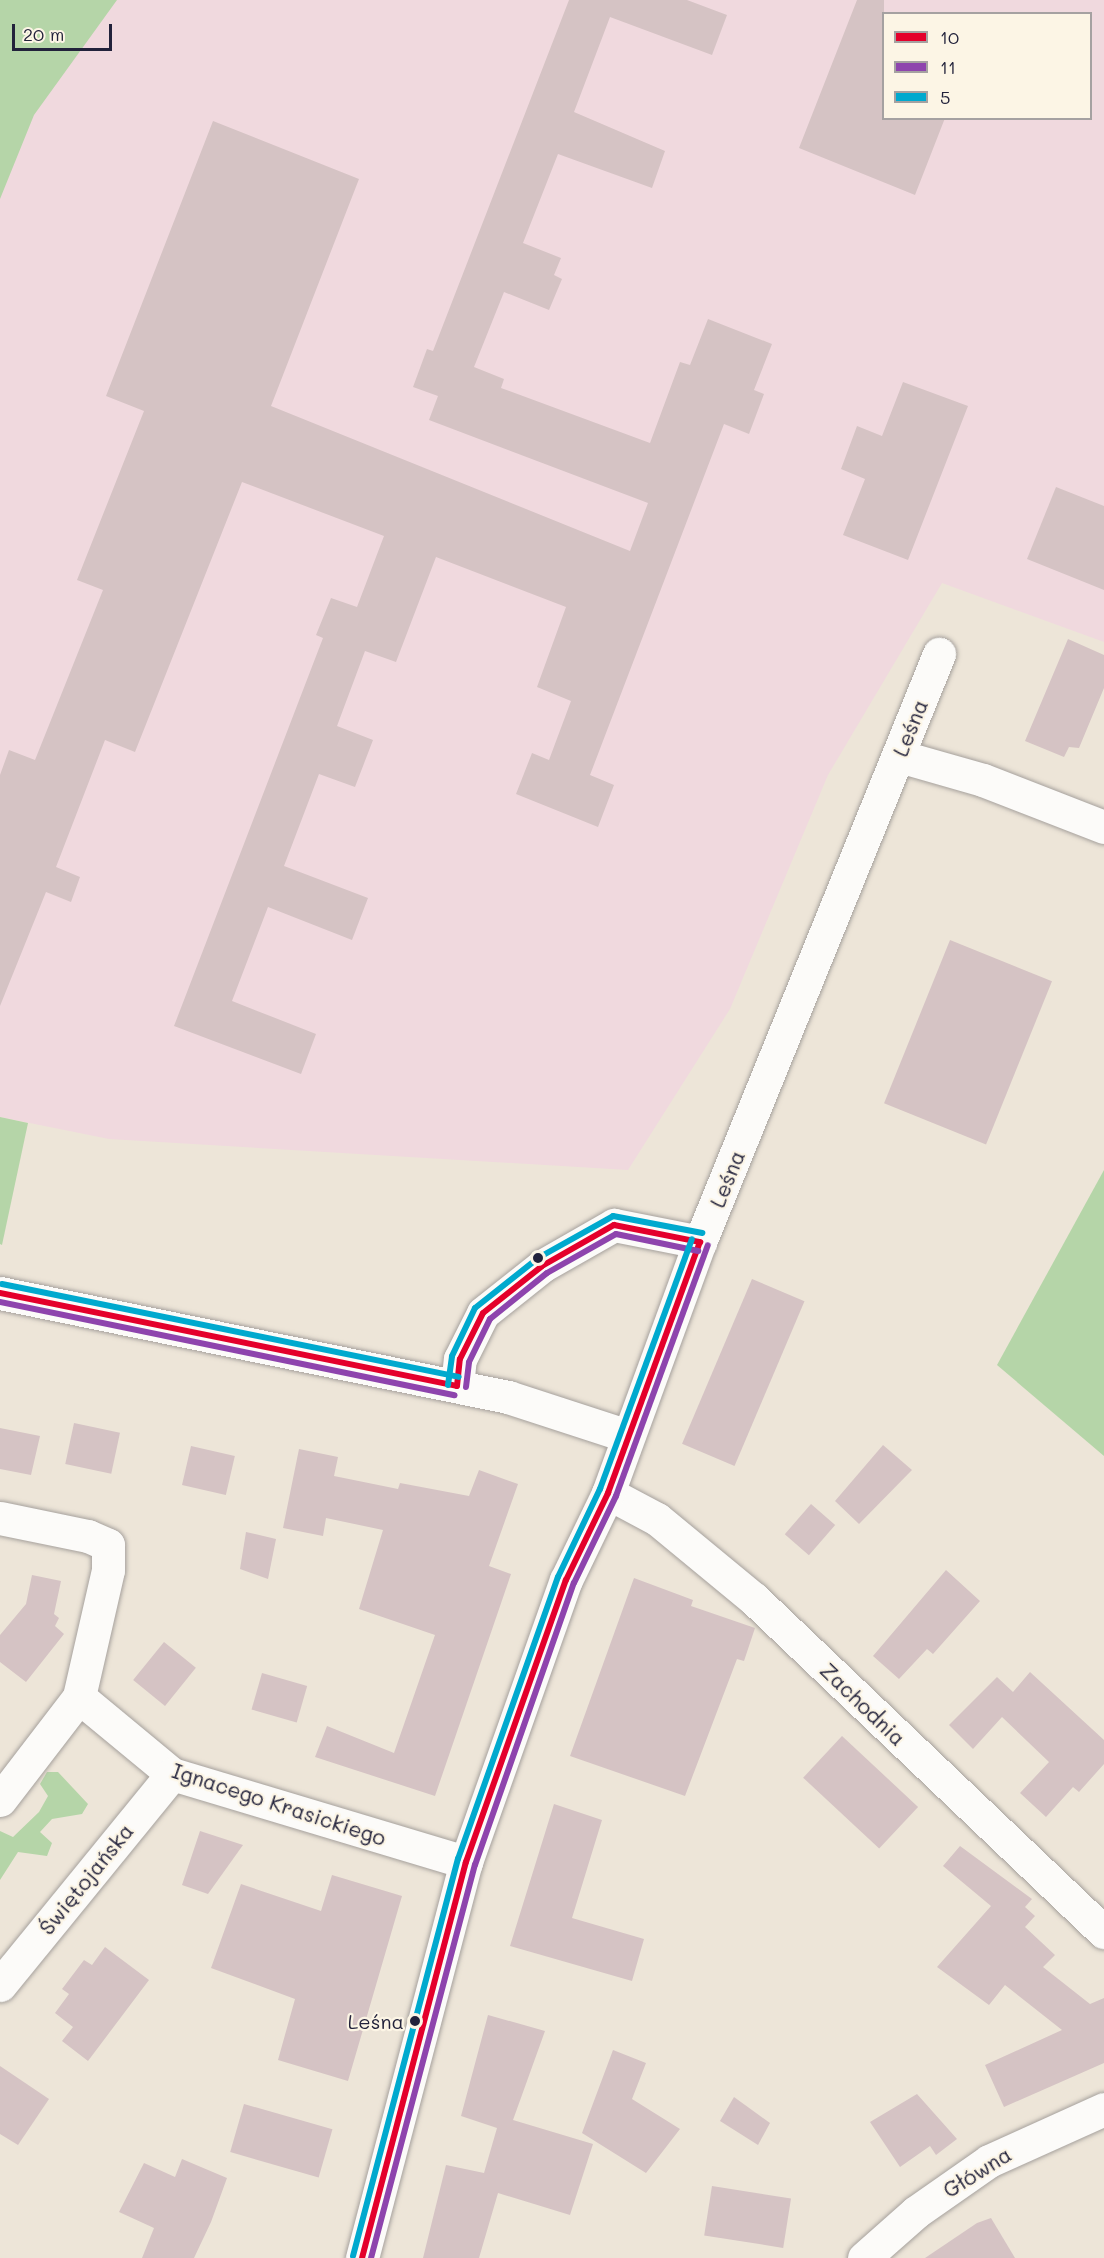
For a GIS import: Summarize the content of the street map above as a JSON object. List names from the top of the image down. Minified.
{"streets":{"street":["Leśna","Zachodnia","Ignacego Krasickiego","Świętojańska","Główna"]},"crossings":[["Leśna","Zachodnia"],["Leśna","Ignacego Krasickiego"],["Ignacego Krasickiego","Świętojańska"]],"places":["Leśna"],"lines":["transit line 5","transit line 10","transit line 11"],"legend":["10","11","5"],"scale_bar":"20 m"}
